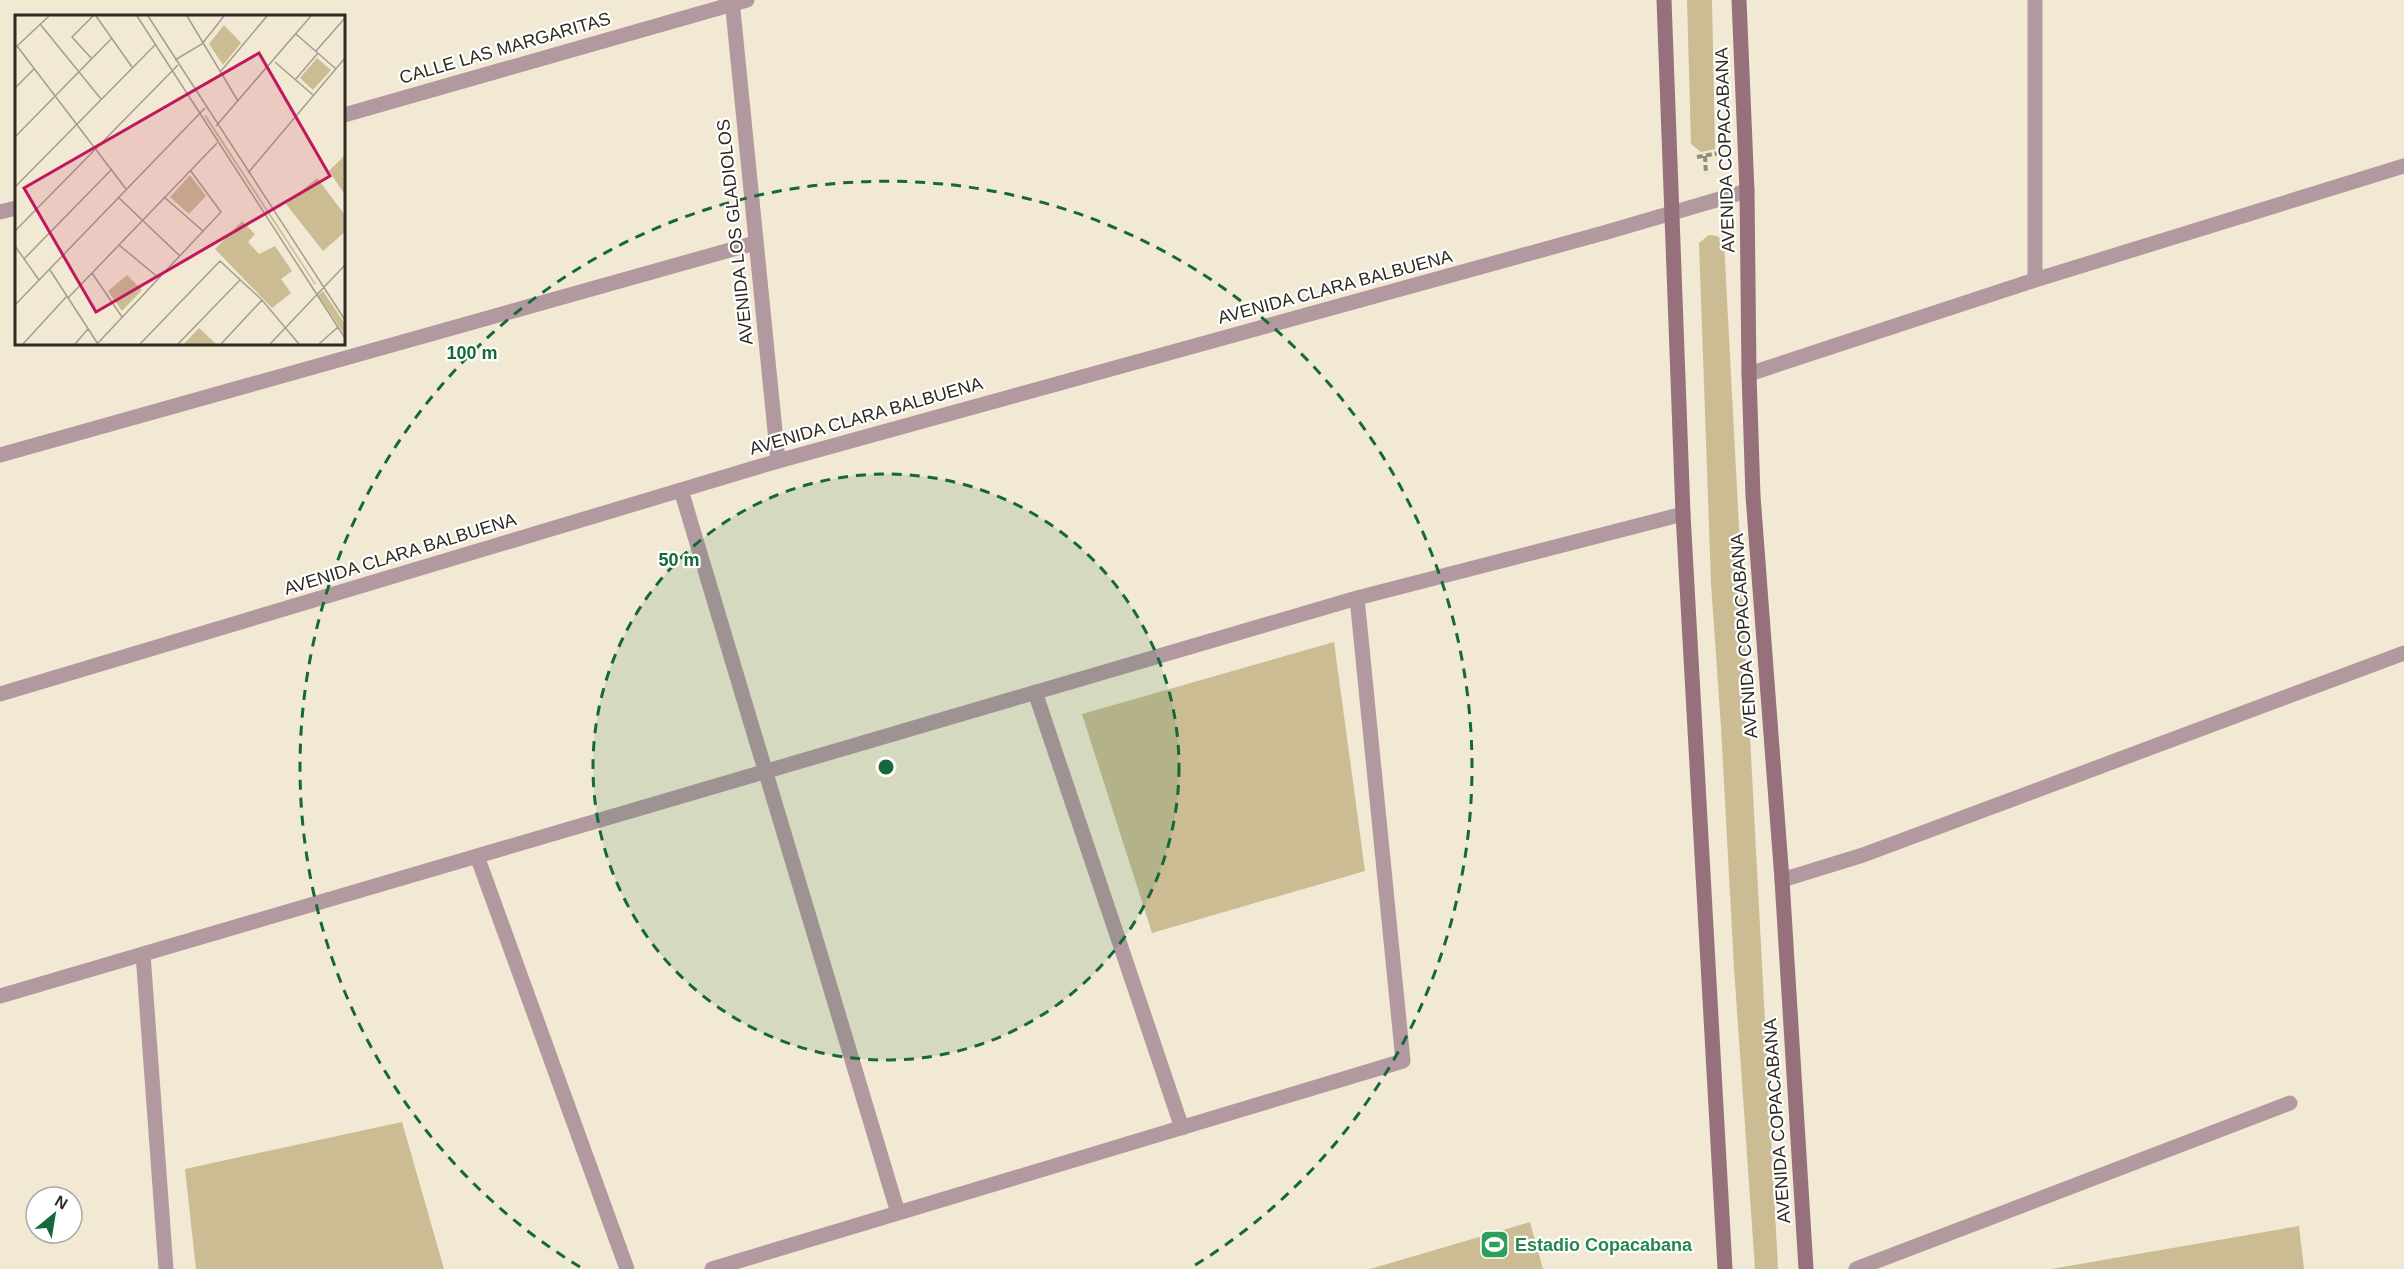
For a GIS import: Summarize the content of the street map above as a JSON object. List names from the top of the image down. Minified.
{"streets":{"main road":["AVENIDA COPACABANA"],"street":["CALLE LAS MARGARITAS","AVENIDA LOS GLADIOLOS","AVENIDA CLARA BALBUENA"]},"crossings":[["CALLE LAS MARGARITAS","AVENIDA LOS GLADIOLOS"],["AVENIDA COPACABANA","AVENIDA CLARA BALBUENA"],["AVENIDA LOS GLADIOLOS","AVENIDA CLARA BALBUENA"]],"places":{"sports":["Estadio Copacabana"]},"north":"top right","rings":["100 m","50 m"]}
